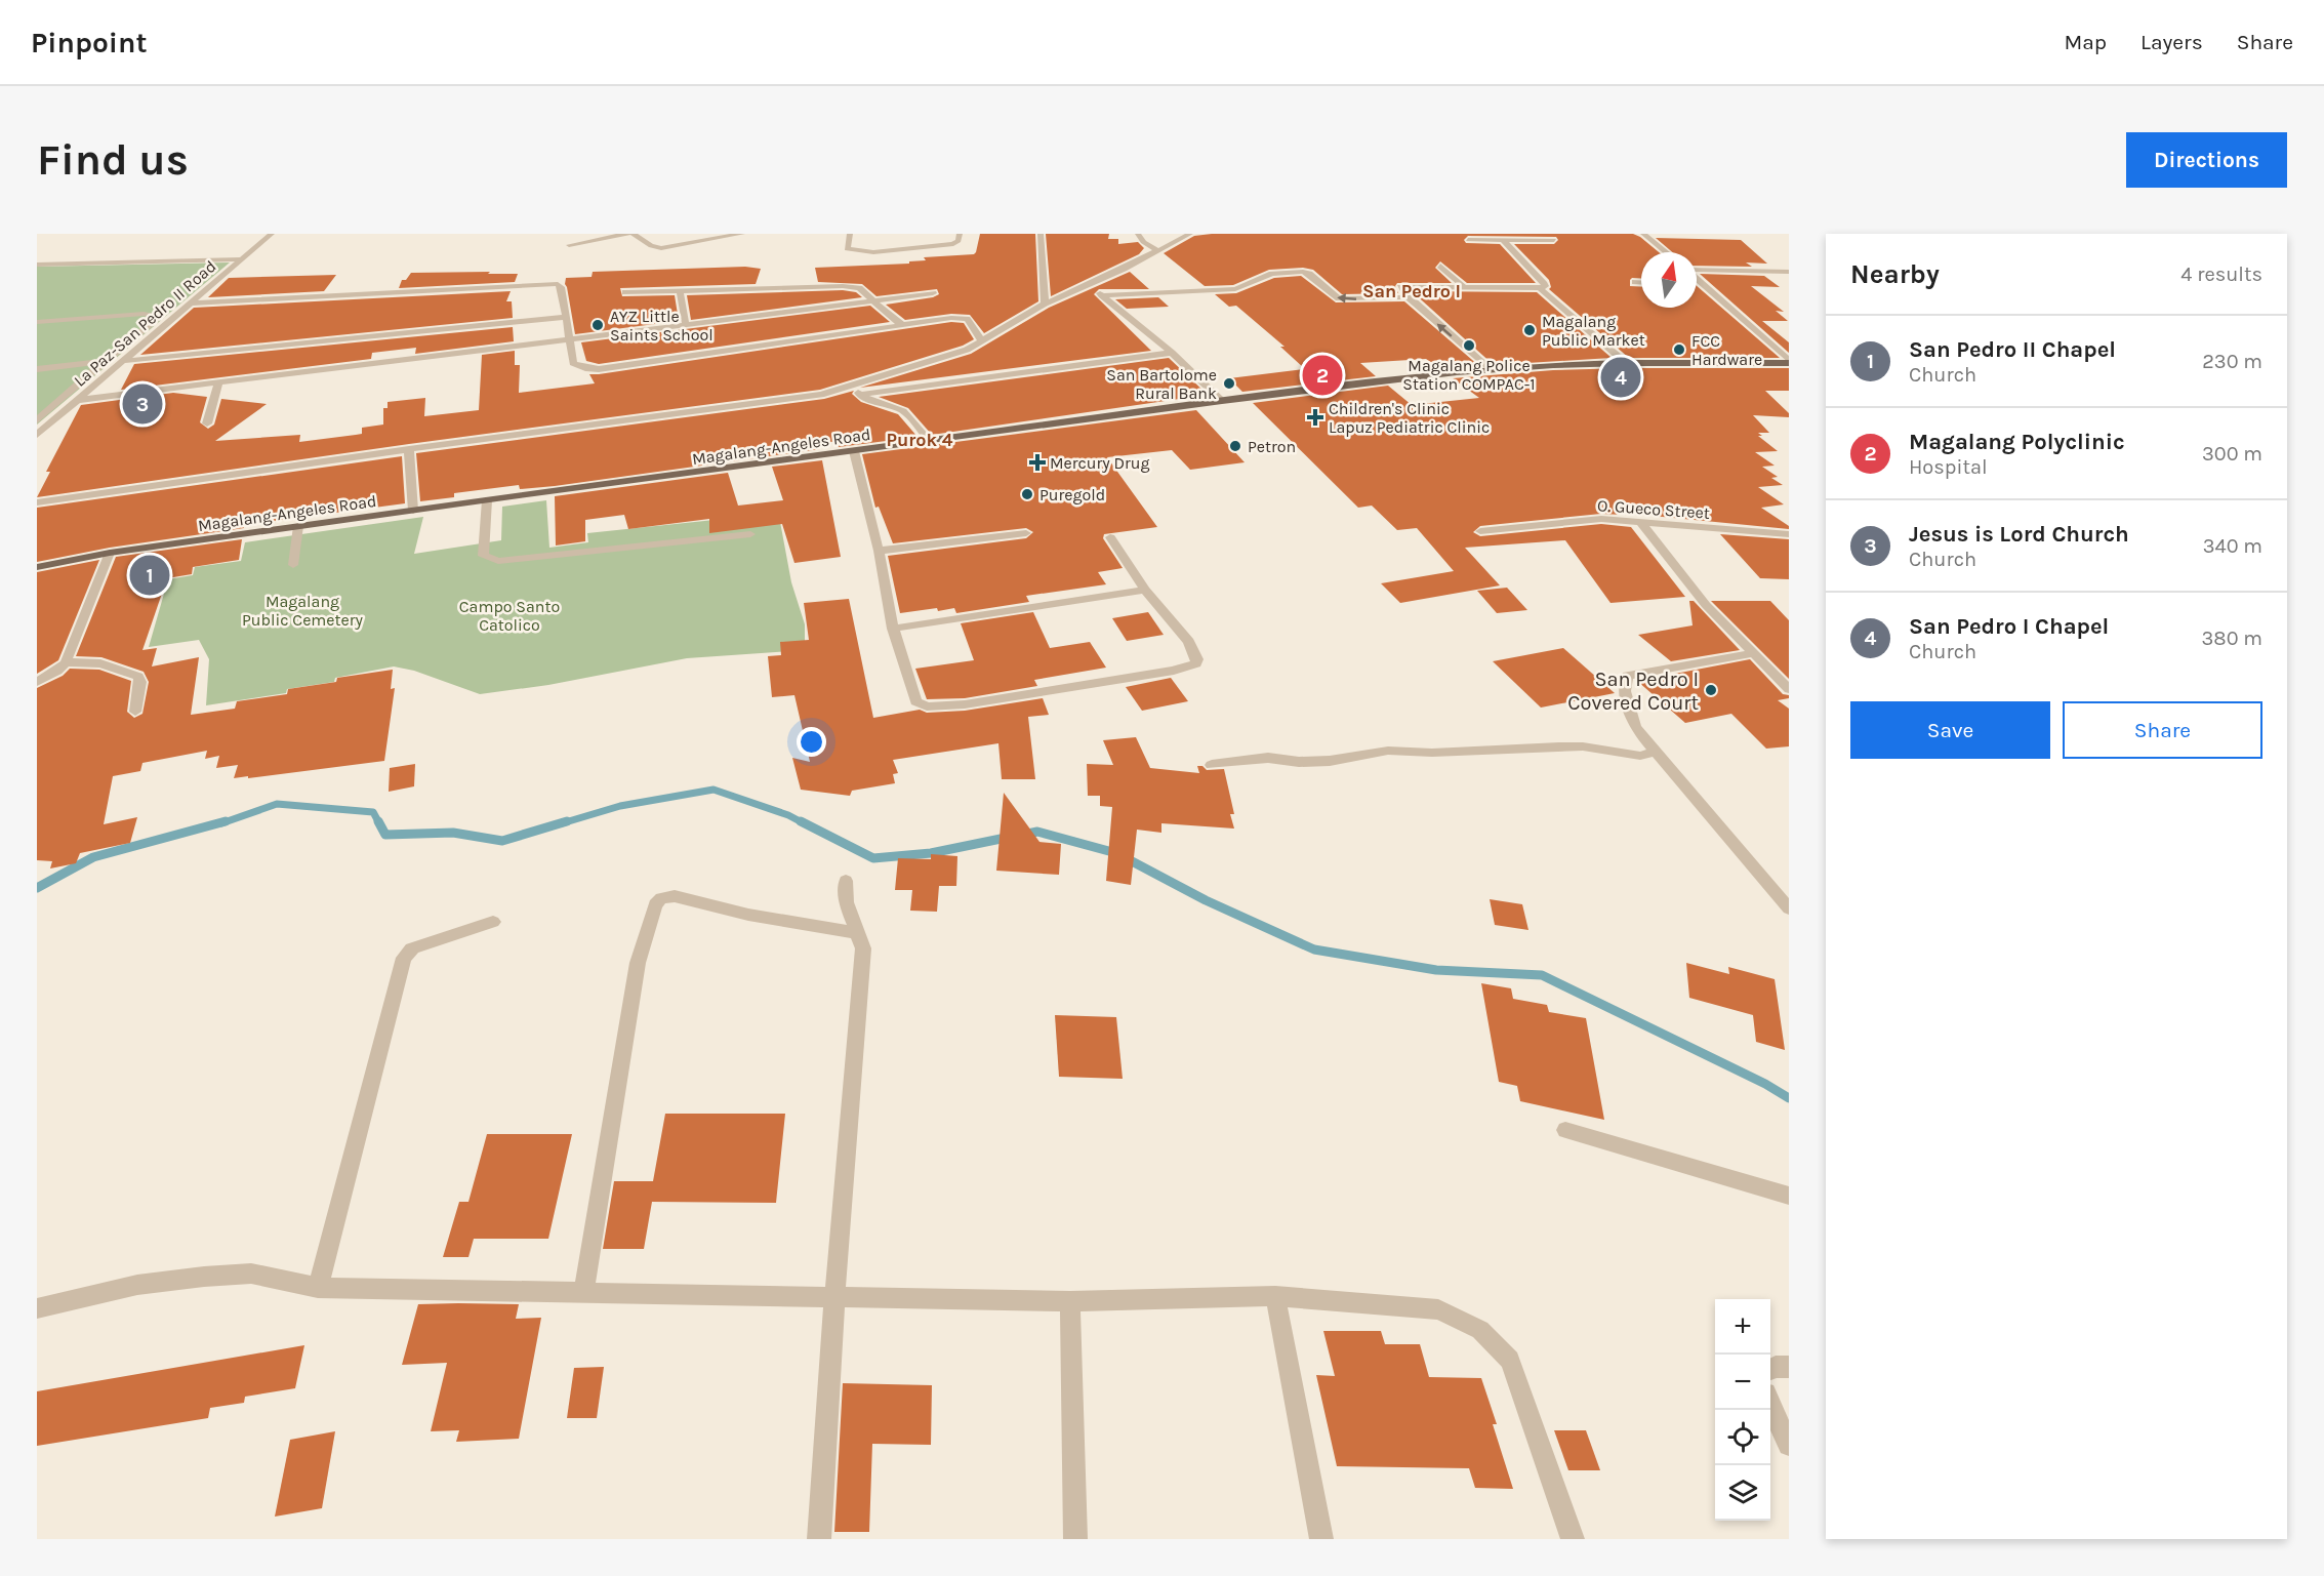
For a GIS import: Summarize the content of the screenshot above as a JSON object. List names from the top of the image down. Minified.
{"streets":{"main road":["Magalang-Angeles Road"],"street":["La Paz-San Pedro II Road","O. Gueco Street"]},"districts":["San Pedro I","Purok 4"],"parks":["Magalang Public Cemetery","Campo Santo Catolico"],"places":{"other":["AYZ Little Saints School","Magalang Public Market","Magalang Police Station COMPAC-1","FCC Hardware","San Bartolome Rural Bank","Petron","Puregold","San Pedro I Covered Court"],"health":["Children's Clinic Lapuz Pediatric Clinic","Mercury Drug"]},"north":"top","page":{"header":"Pinpoint","nav":["Map","Layers","Share"],"buttons":["Directions",["Save","Share"]],"title":"Find us","heading":["Nearby","4 results"],"list":[{"mark":"1","name":"San Pedro II Chapel","note":"Church","value":"230 m"},{"mark":"2","name":"Magalang Polyclinic","note":"Hospital","value":"300 m"},{"mark":"3","name":"Jesus is Lord Church","note":"Church","value":"340 m"},{"mark":"4","name":"San Pedro I Chapel","note":"Church","value":"380 m"}],"pins":["2","4","3","1"],"map_buttons":["+","−"]}}
